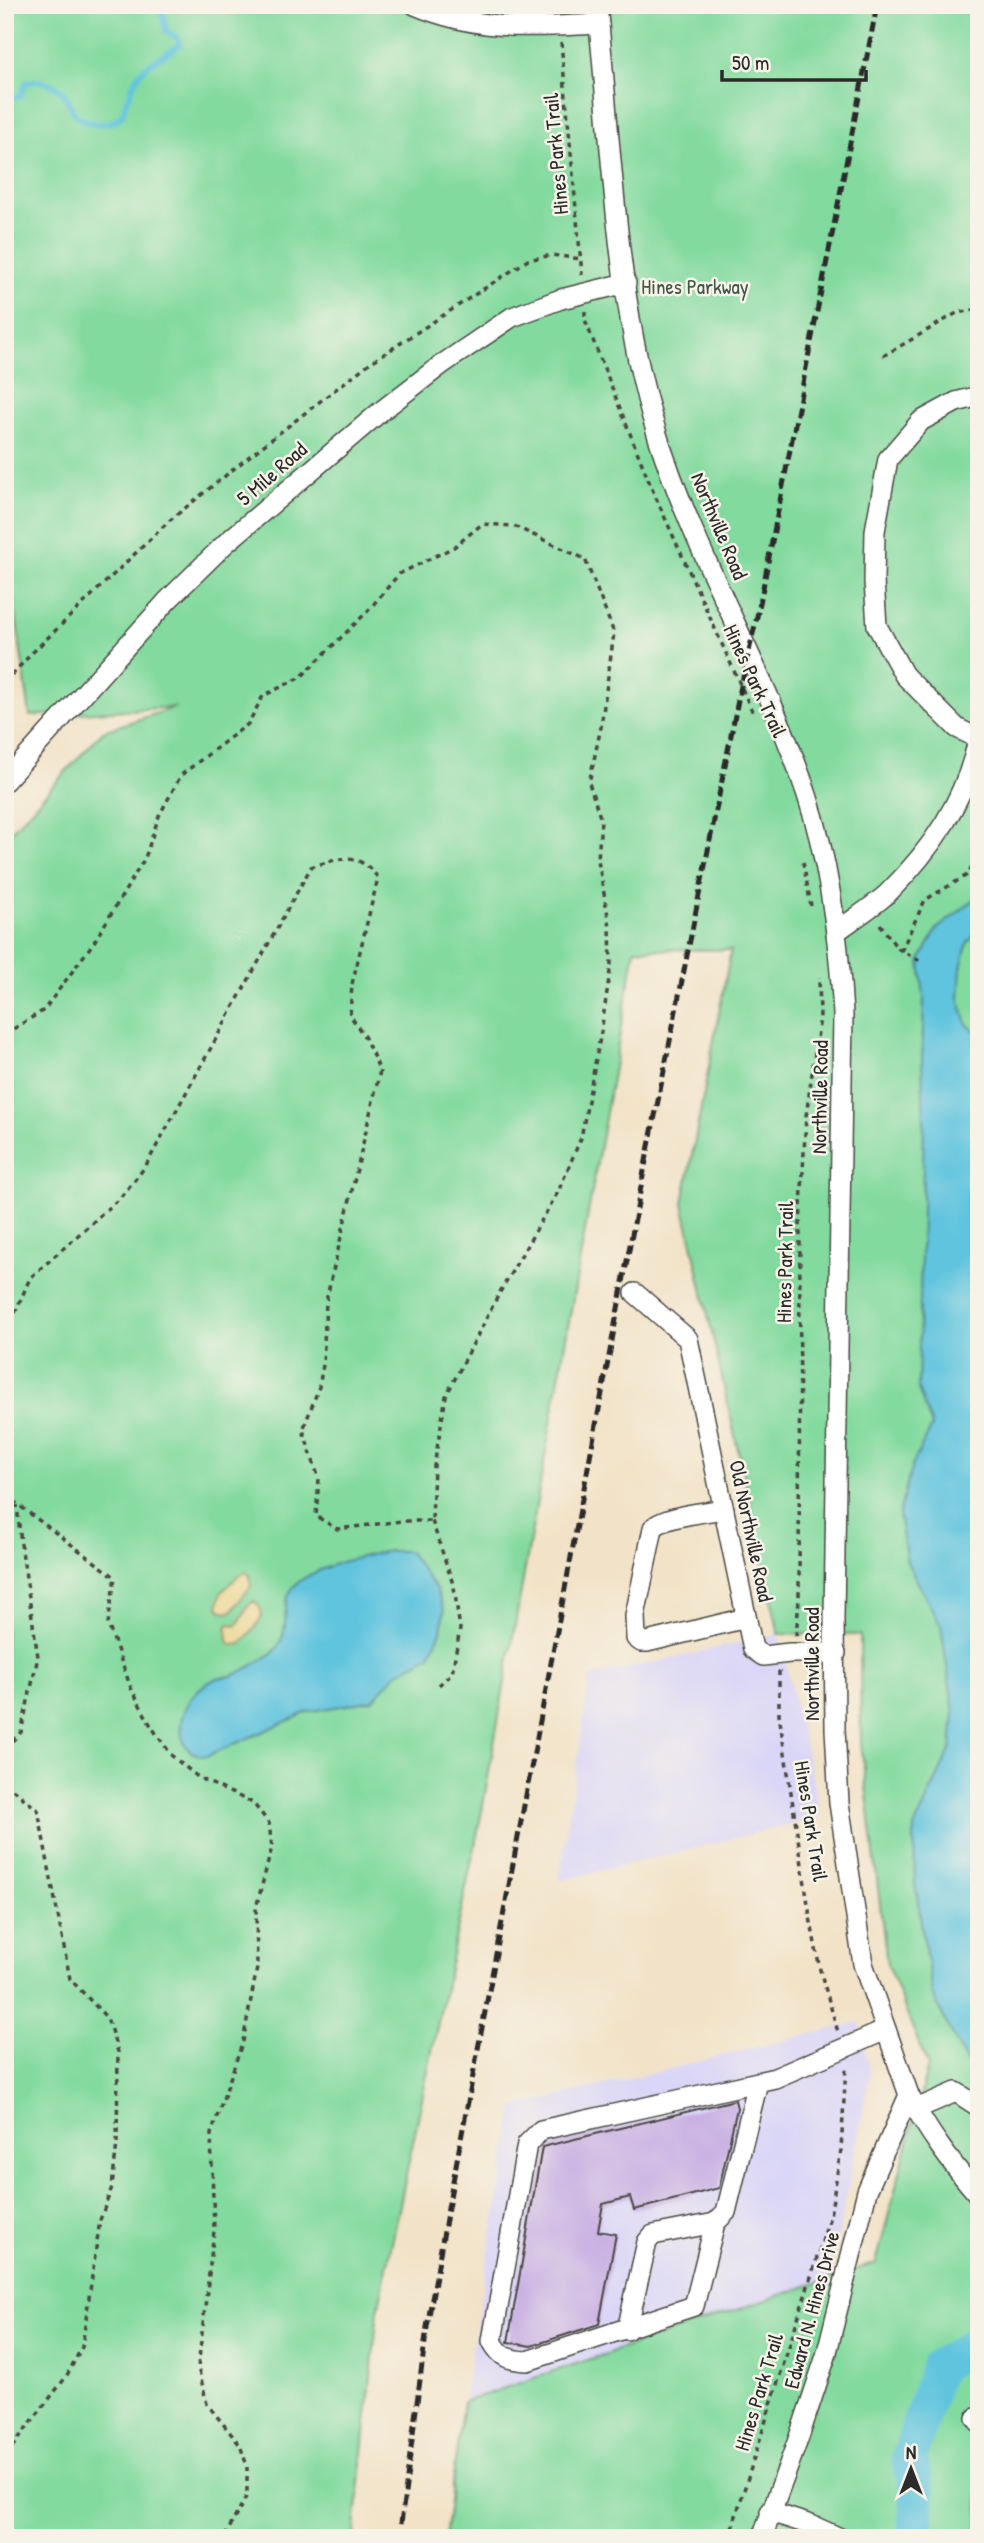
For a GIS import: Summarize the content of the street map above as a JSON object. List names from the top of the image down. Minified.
{"streets":{"street":["5 Mile Road","Northville Road","Old Northville Road","Edward N. Hines Drive"],"path":["Hines Park Trail"]},"crossings":[["Hines Park Trail","5 Mile Road"],["Hines Park Trail","Old Northville Road"],["5 Mile Road","Northville Road"],["Northville Road","Old Northville Road"],["Northville Road","Edward N. Hines Drive"]],"parks":["Hines Parkway"],"scale_bar":"50 m","north":"top"}
